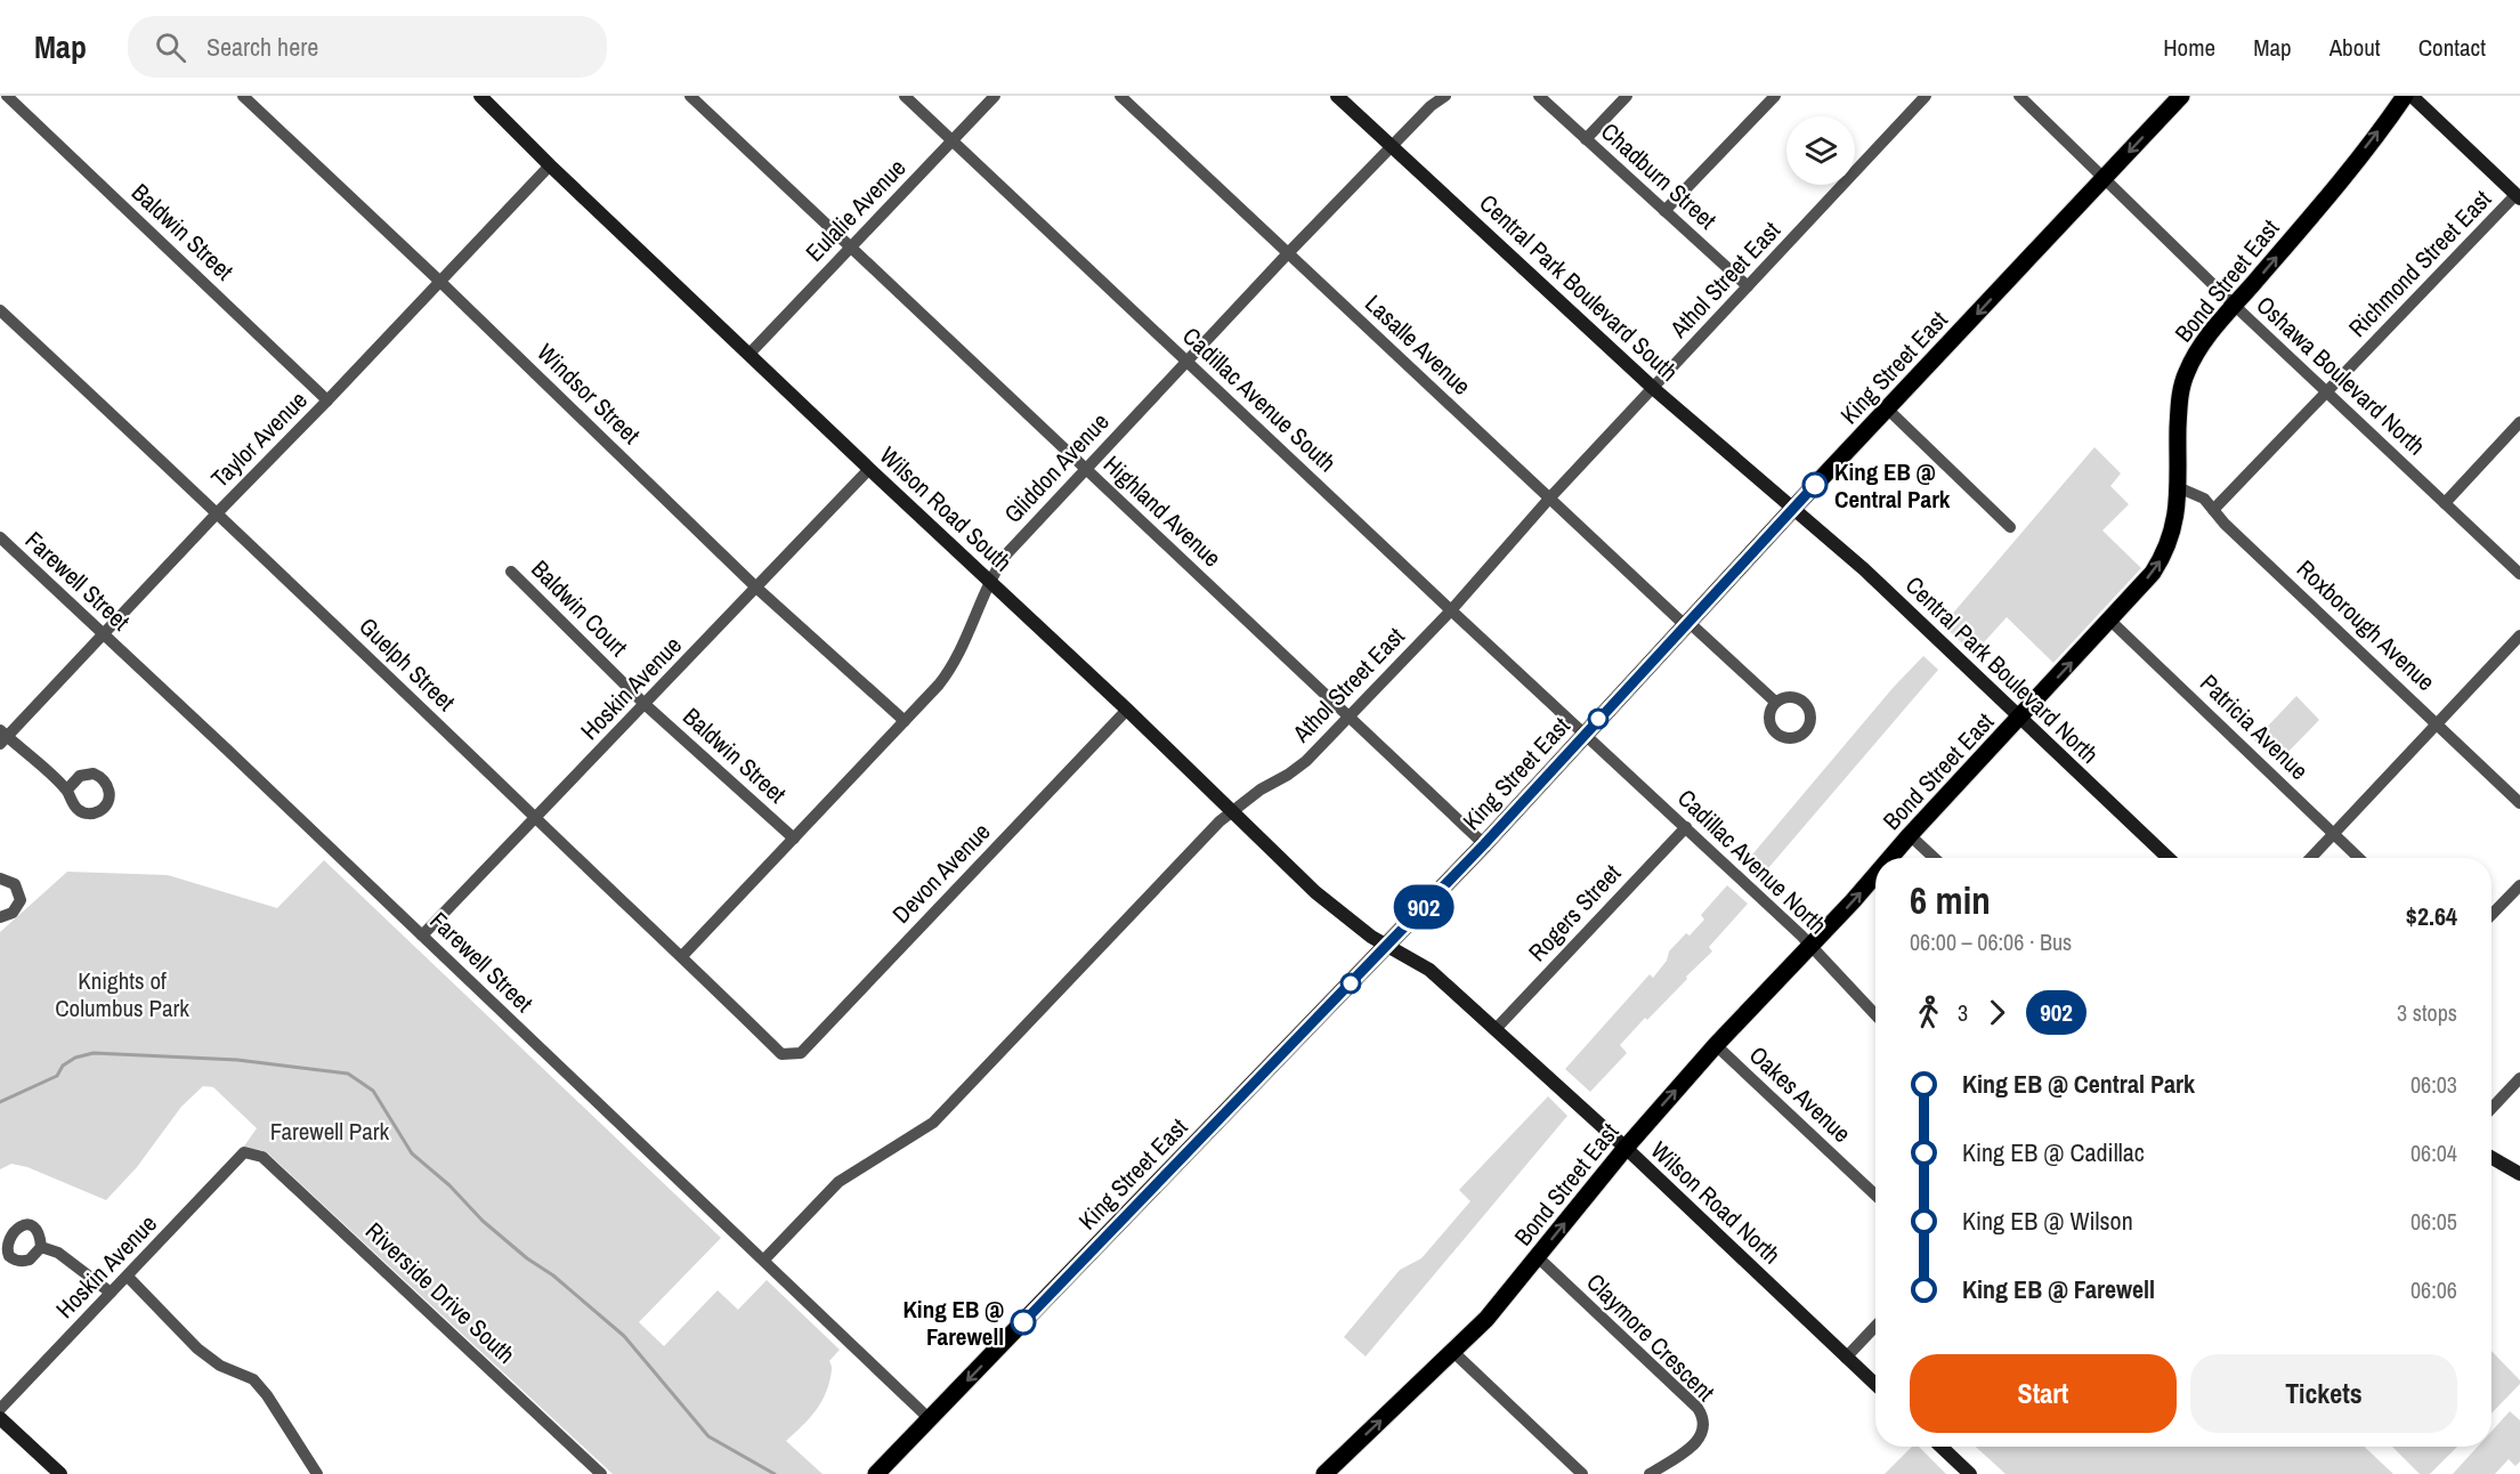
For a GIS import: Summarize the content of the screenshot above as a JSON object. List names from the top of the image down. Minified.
{"streets":{"main road":["Bond Street East","Central Park Boulevard South","King Street East","Wilson Road South","Central Park Boulevard North","Wilson Road North"],"street":["Chadburn Street","Eulalie Avenue","Baldwin Street","Richmond Street East","Athol Street East","Lasalle Avenue","Oshawa Boulevard North","Windsor Street","Cadillac Avenue South","Taylor Avenue","Gliddon Avenue","Highland Avenue","Farewell Street","Baldwin Court","Roxborough Avenue","Guelph Street","Hoskin Avenue","Patricia Avenue","Cadillac Avenue North","Devon Avenue","Rogers Street","Oakes Avenue","Riverside Drive South","Claymore Crescent"]},"crossings":[["Chadburn Street","Athol Street East"],["Eulalie Avenue","Cadillac Avenue South"],["Eulalie Avenue","Wilson Road South"],["Eulalie Avenue","Highland Avenue"],["Baldwin Street","Taylor Avenue"],["Baldwin Street","Gliddon Avenue"],["Baldwin Street","Baldwin Court"],["Baldwin Street","Hoskin Avenue"],["Richmond Street East","Oshawa Boulevard North"],["Richmond Street East","Roxborough Avenue"],["Athol Street East","Central Park Boulevard South"],["Athol Street East","Lasalle Avenue"],["Athol Street East","Cadillac Avenue South"],["Athol Street East","Wilson Road South"],["Athol Street East","Highland Avenue"],["Athol Street East","Farewell Street"],["Bond Street East","Oshawa Boulevard North"],["Bond Street East","Roxborough Avenue"],["Bond Street East","Central Park Boulevard North"],["Bond Street East","Patricia Avenue"],["Bond Street East","Cadillac Avenue North"],["Bond Street East","Oakes Avenue"],["Bond Street East","Wilson Road North"],["Bond Street East","Claymore Crescent"],["Central Park Boulevard South","King Street East"],["Central Park Boulevard South","Gliddon Avenue"],["Central Park Boulevard South","Central Park Boulevard North"],["Lasalle Avenue","King Street East"],["Lasalle Avenue","Gliddon Avenue"],["King Street East","Oshawa Boulevard North"],["King Street East","Cadillac Avenue South"],["King Street East","Wilson Road South"],["King Street East","Highland Avenue"],["King Street East","Farewell Street"],["King Street East","Central Park Boulevard North"],["King Street East","Cadillac Avenue North"],["King Street East","Wilson Road North"],["Windsor Street","Taylor Avenue"],["Windsor Street","Gliddon Avenue"],["Windsor Street","Hoskin Avenue"],["Cadillac Avenue South","Gliddon Avenue"],["Cadillac Avenue South","Cadillac Avenue North"],["Taylor Avenue","Wilson Road South"],["Taylor Avenue","Farewell Street"],["Taylor Avenue","Guelph Street"],["Gliddon Avenue","Wilson Road South"],["Gliddon Avenue","Highland Avenue"],["Gliddon Avenue","Guelph Street"],["Wilson Road South","Hoskin Avenue"],["Wilson Road South","Devon Avenue"],["Wilson Road South","Wilson Road North"],["Farewell Street","Hoskin Avenue"],["Baldwin Court","Hoskin Avenue"],["Guelph Street","Hoskin Avenue"],["Guelph Street","Devon Avenue"],["Hoskin Avenue","Riverside Drive South"],["Cadillac Avenue North","Rogers Street"],["Rogers Street","Wilson Road North"]],"one_way":["Bond Street East","King Street East"],"parks":["Knights of Columbus Park","Farewell Park"],"places":["King EB @ Central Park","King EB @ Farewell"],"lines":["bus line 902"],"page":{"header":"Map","search":"Search here","nav":["Home","Map","About","Contact"],"on_map":"902","heading":["6 min","06:00 – 06:06 · Bus","$2.64"],"legs":["3","902","3 stops"],"list":[{"name":"King EB @ Central Park","value":"06:03"},{"name":"King EB @ Cadillac","value":"06:04"},{"name":"King EB @ Wilson","value":"06:05"},{"name":"King EB @ Farewell","value":"06:06"}],"buttons":["Start","Tickets"]}}
